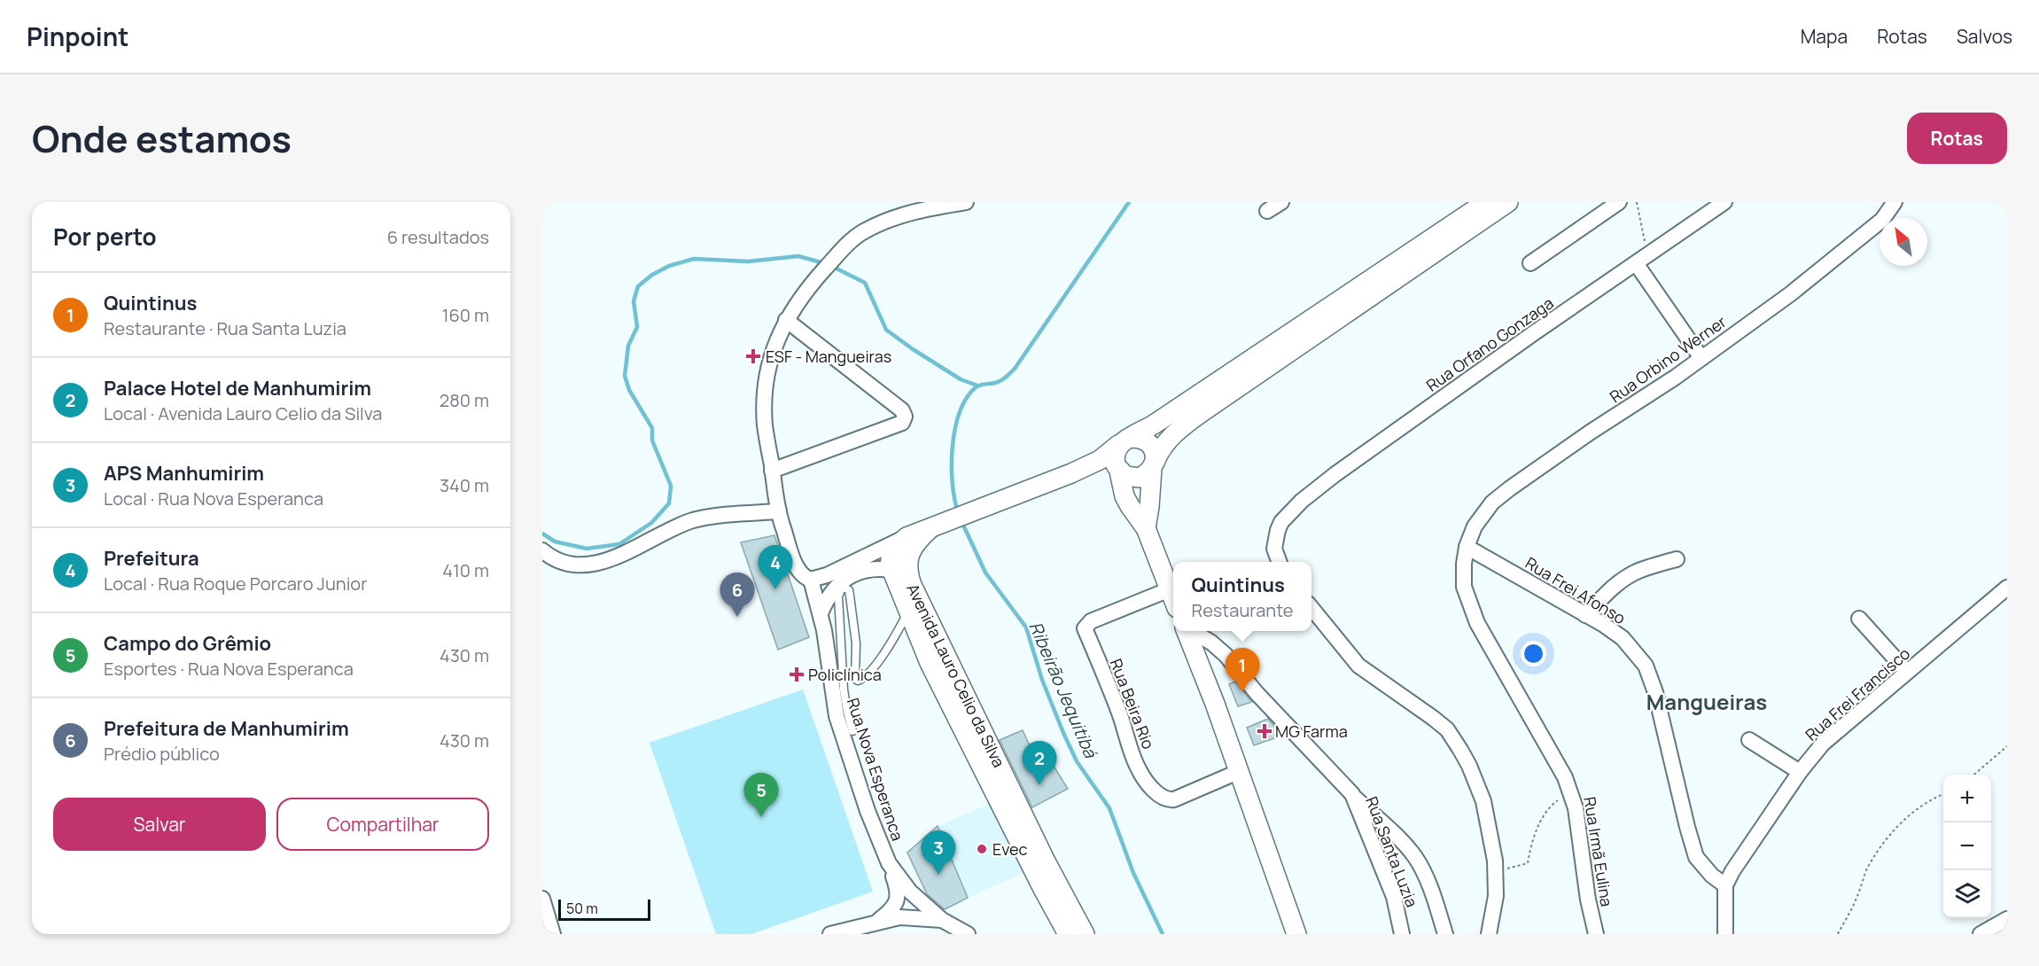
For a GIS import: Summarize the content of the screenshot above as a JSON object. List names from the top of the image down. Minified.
{"streets":{"street":["Rua Orfano Gonzaga","Rua Orbino Werner","Rua Frei Afonso","Avenida Lauro Celio da Silva","Rua Frei Francisco","Rua Beira Rio","Rua Nova Esperanca","Rua Santa Luzia","Rua Irmã Eulina"]},"crossings":[["Rua Orbino Werner","Rua Frei Afonso"],["Rua Orbino Werner","Rua Irmã Eulina"],["Rua Frei Afonso","Rua Frei Francisco"],["Rua Frei Afonso","Rua Irmã Eulina"]],"districts":["Mangueiras"],"water":["Ribeirão Jequitibá"],"places":{"health":["ESF - Mangueiras","Policlínica","MG Farma"],"other":["Evec"]},"scale_bar":"50 m","north":"top left","page":{"header":"Pinpoint","nav":["Mapa","Rotas","Salvos"],"title":"Onde estamos","buttons":["Rotas",["Salvar","Compartilhar"]],"heading":["Por perto","6 resultados"],"list":[{"mark":"1","name":"Quintinus","note":"Restaurante · Rua Santa Luzia","value":"160 m"},{"mark":"2","name":"Palace Hotel de Manhumirim","note":"Local · Avenida Lauro Celio da Silva","value":"280 m"},{"mark":"3","name":"APS Manhumirim","note":"Local · Rua Nova Esperanca","value":"340 m"},{"mark":"4","name":"Prefeitura","note":"Local · Rua Roque Porcaro Junior","value":"410 m"},{"mark":"5","name":"Campo do Grêmio","note":"Esportes · Rua Nova Esperanca","value":"430 m"},{"mark":"6","name":"Prefeitura de Manhumirim","note":"Prédio público","value":"430 m"}],"pins":["4","6","1","2","5","3"],"popup":["Quintinus","Restaurante"],"map_buttons":["+","−"],"scale":"50 m"}}
